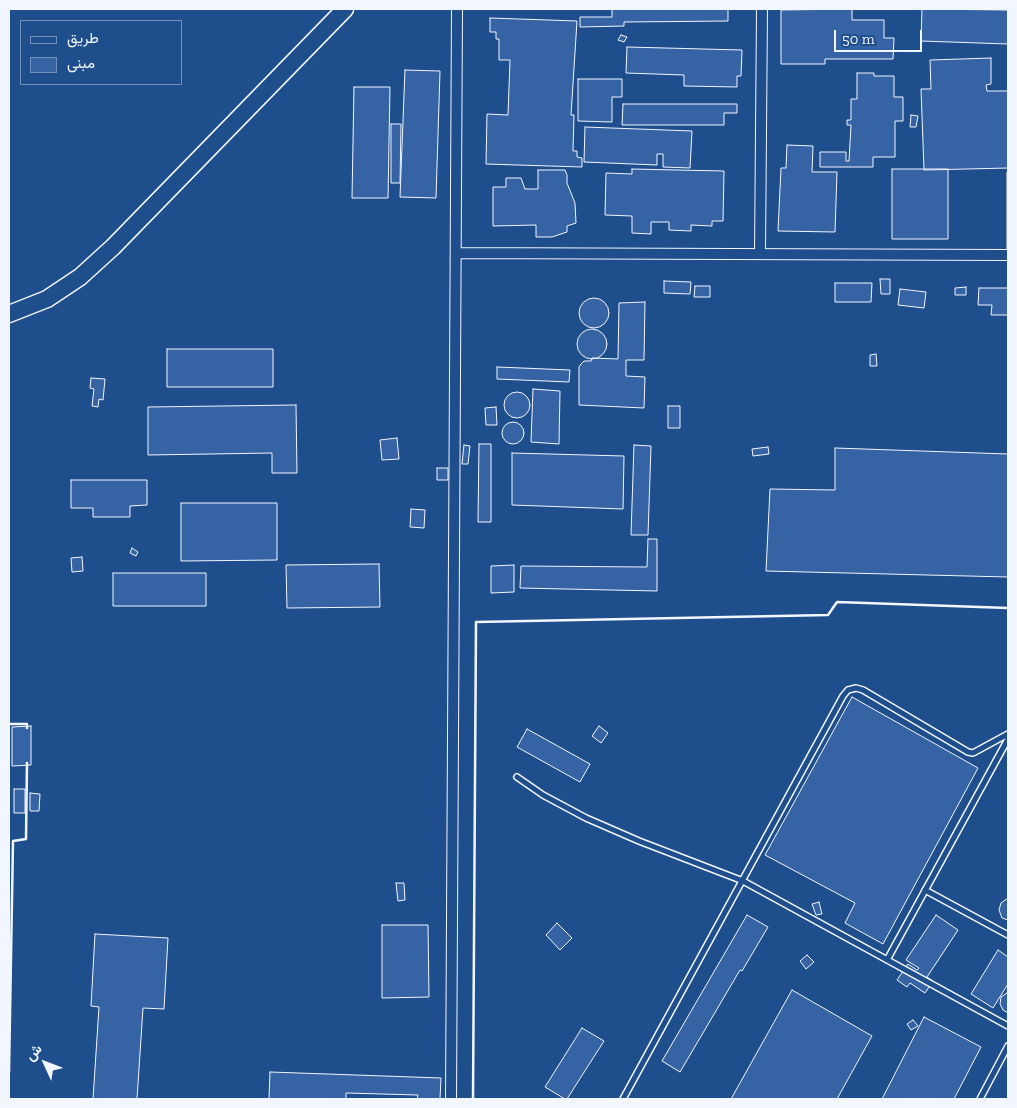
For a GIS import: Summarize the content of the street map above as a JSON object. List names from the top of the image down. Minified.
{"legend":["طريق","مبنى"],"scale_bar":"50 m","north":"top left"}
